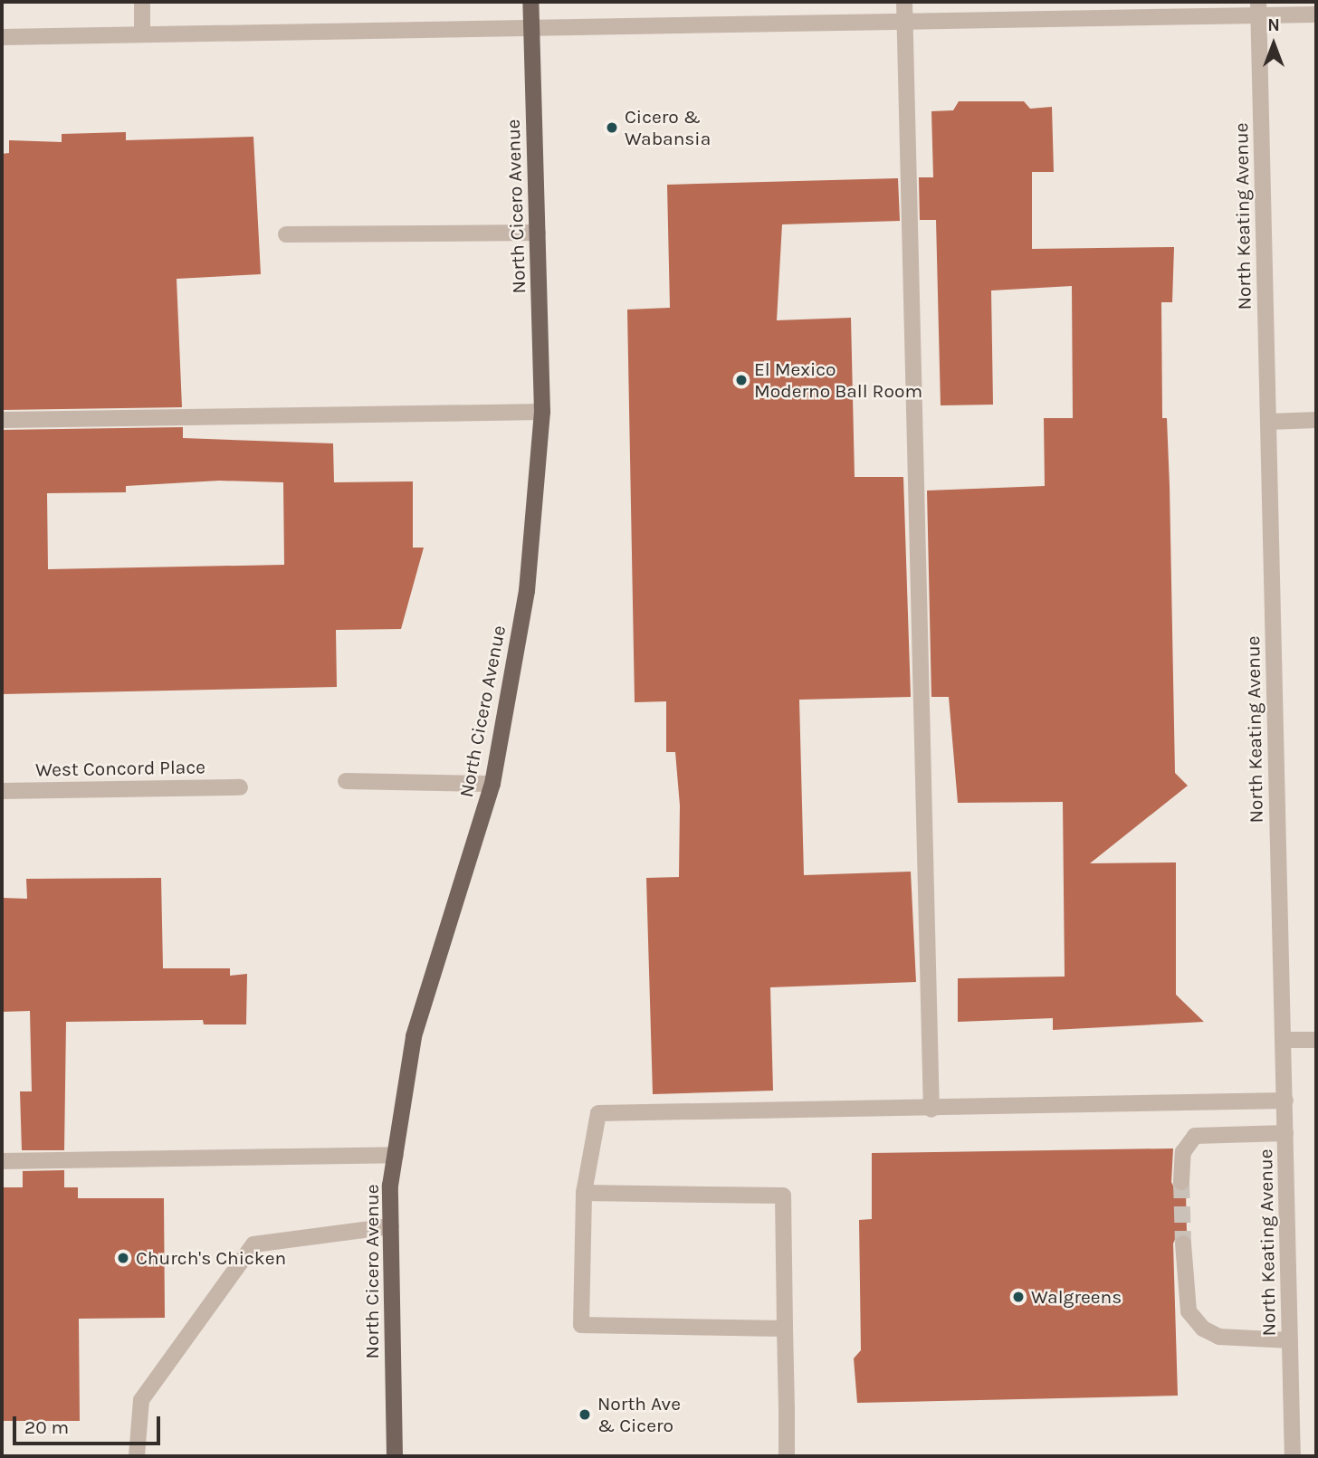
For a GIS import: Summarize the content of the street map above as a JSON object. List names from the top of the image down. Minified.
{"streets":{"main road":["North Cicero Avenue"],"street":["North Keating Avenue","West Concord Place"]},"places":["Cicero & Wabansia","El Mexico Moderno Ball Room","Church's Chicken","Walgreens","North Ave & Cicero"],"scale_bar":"20 m","north":"top"}
